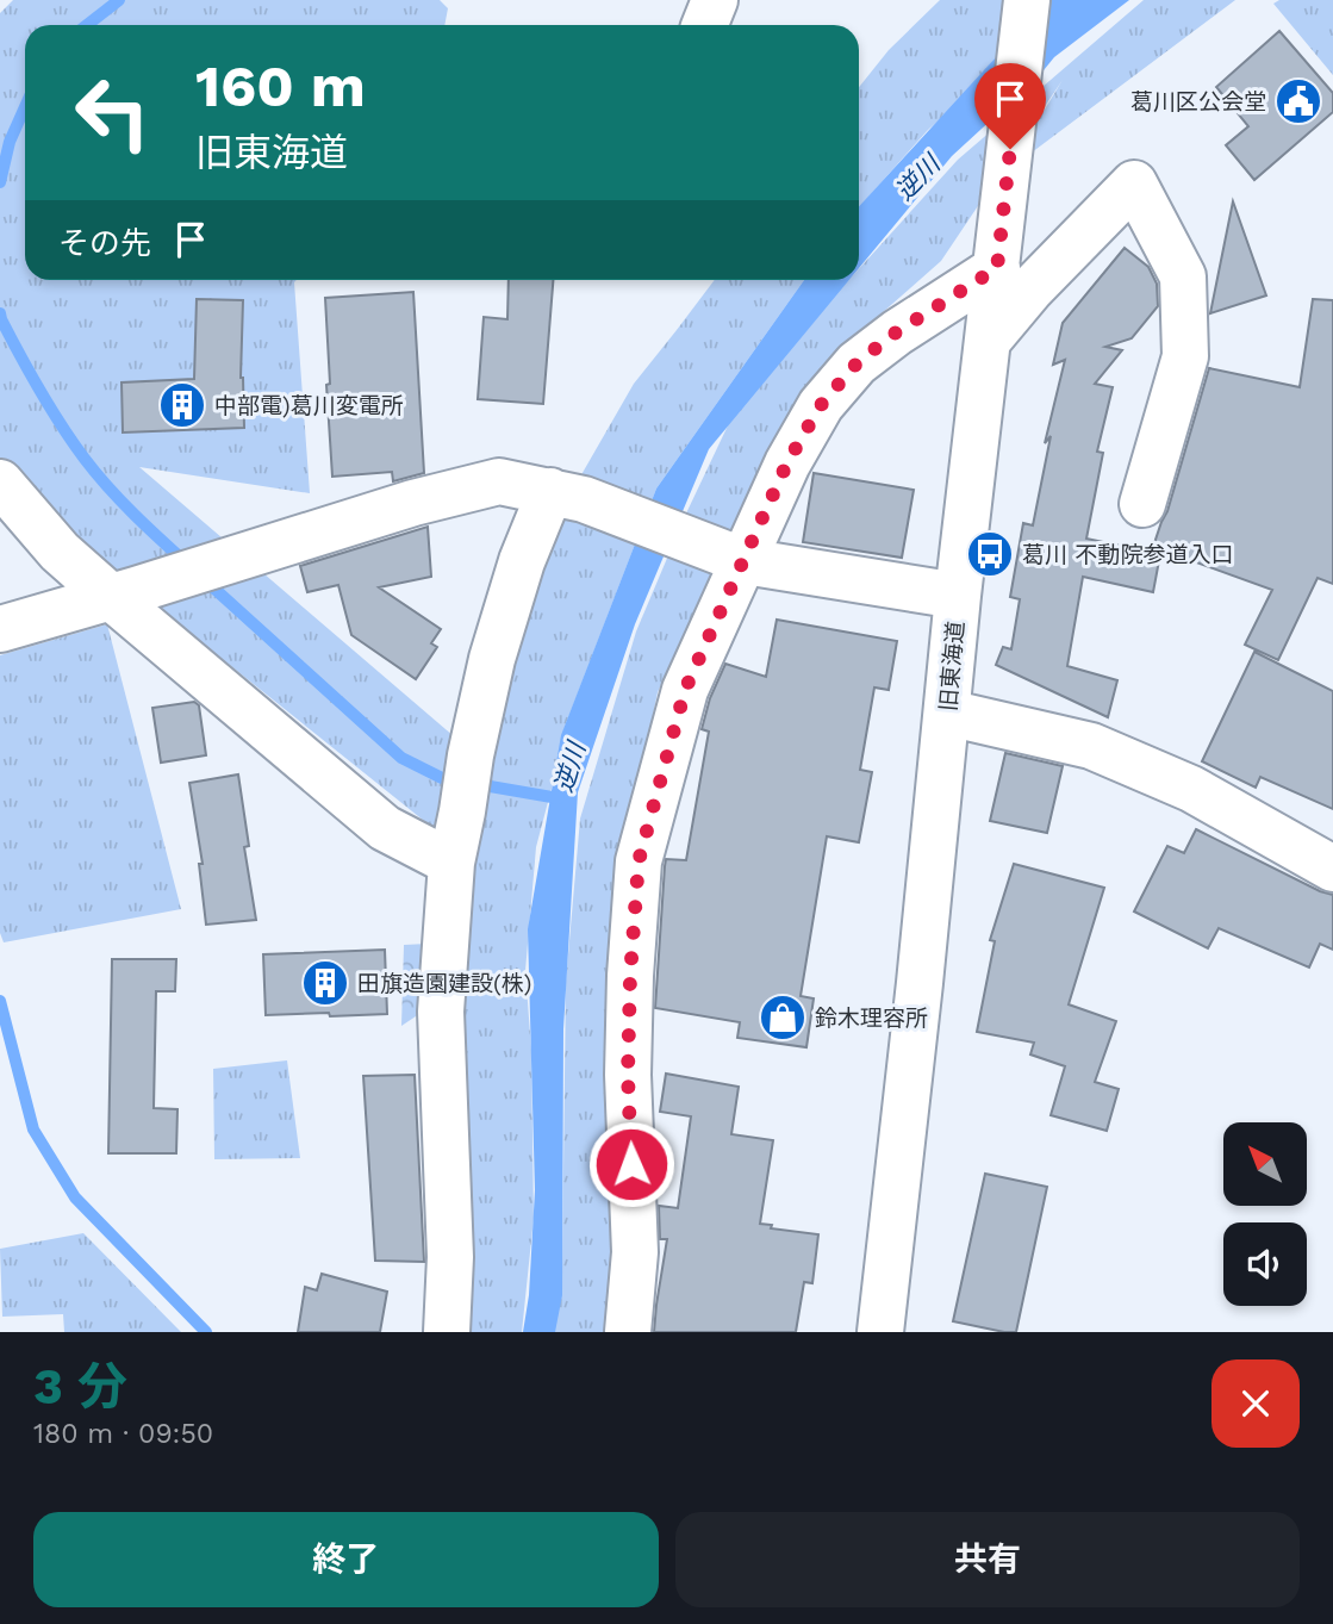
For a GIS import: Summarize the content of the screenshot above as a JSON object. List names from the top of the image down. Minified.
{"streets":{"street":["旧東海道"]},"water":["逆川"],"places":{"public building":["葛川区公会堂"],"building":["中部電)葛川変電所","田旗造園建設(株)"],"bus stop":["葛川 不動院参道入口"],"shop":["鈴木理容所"]},"north":"top left","page":{"turn":["160 m","旧東海道"],"then":"その先","heading":["3 分","180 m · 09:50"],"buttons":["終了","共有"]}}
